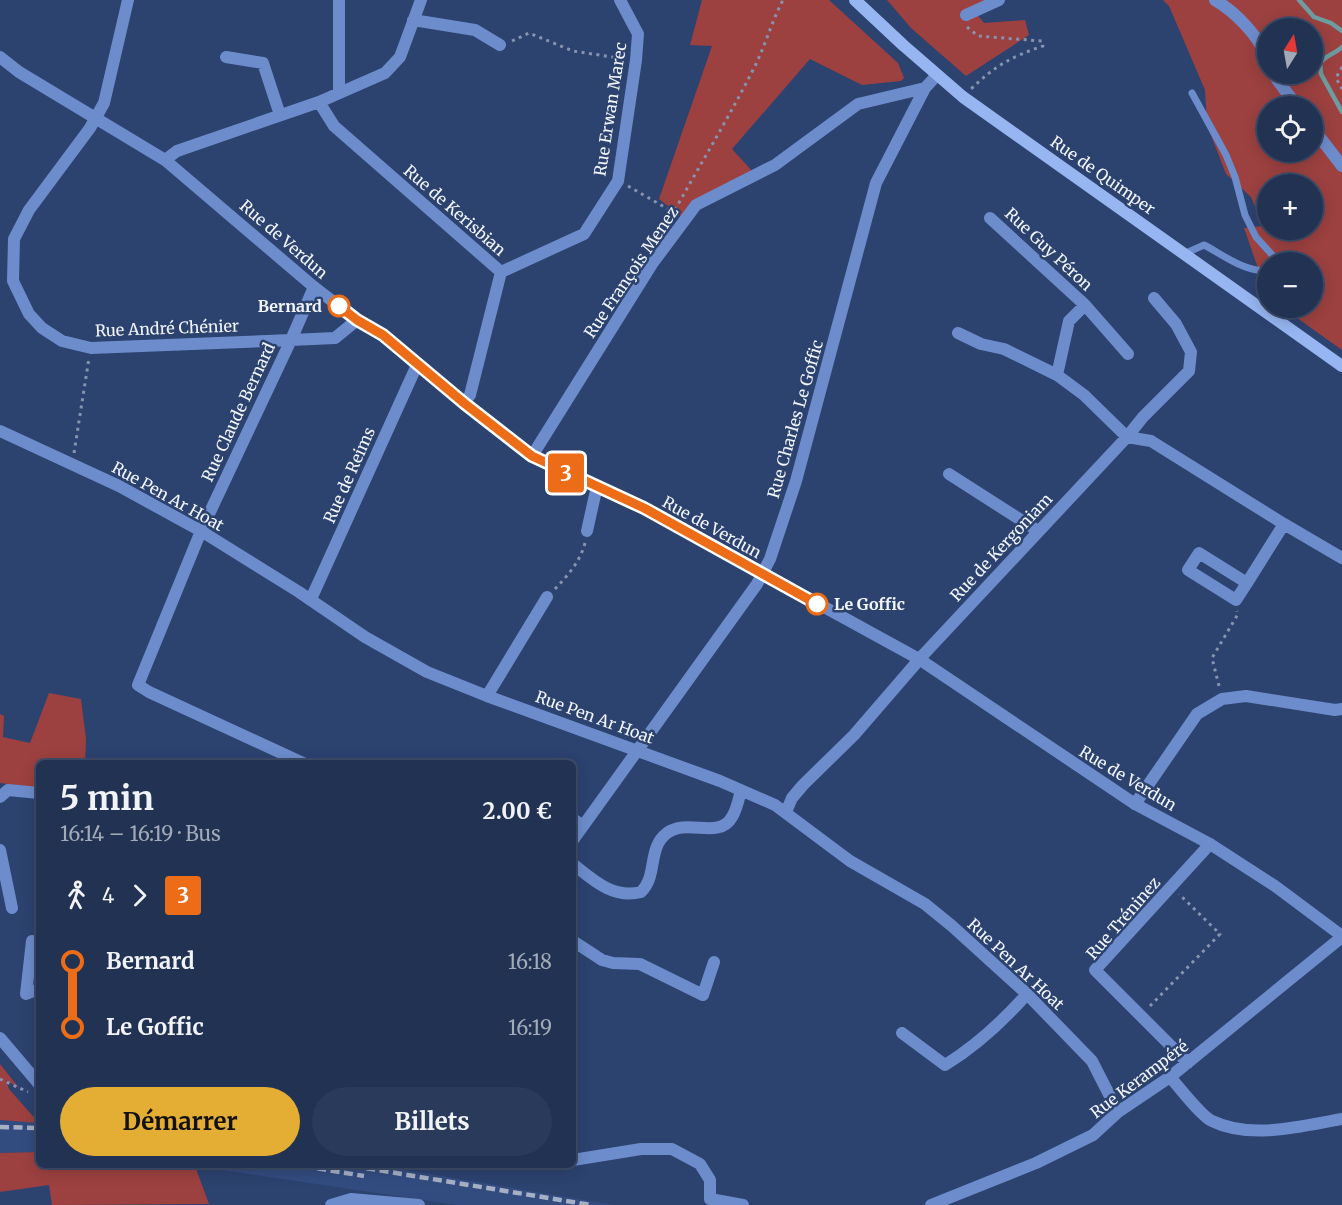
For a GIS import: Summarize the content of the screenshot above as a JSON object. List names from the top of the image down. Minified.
{"streets":{"main road":["Rue de Quimper"],"street":["Rue Erwan Marec","Rue de Kerisbian","Rue de Verdun","Rue Guy Péron","Rue François Menez","Rue André Chénier","Rue Claude Bernard","Rue Charles Le Goffic","Rue de Reims","Rue Pen Ar Hoat","Rue de Kergoniam","Rue Tréninez","Rue Kerampéré"]},"crossings":[["Rue Erwan Marec","Rue de Kerisbian"],["Rue de Quimper","Rue Charles Le Goffic"],["Rue de Kerisbian","Rue de Verdun"],["Rue de Verdun","Rue François Menez"],["Rue de Verdun","Rue André Chénier"],["Rue de Verdun","Rue Claude Bernard"],["Rue de Verdun","Rue Charles Le Goffic"],["Rue de Verdun","Rue de Reims"],["Rue de Verdun","Rue de Kergoniam"],["Rue de Verdun","Rue Tréninez"],["Rue de Verdun","Rue Kerampéré"],["Rue François Menez","Rue Charles Le Goffic"],["Rue André Chénier","Rue Claude Bernard"],["Rue Claude Bernard","Rue Pen Ar Hoat"],["Rue Charles Le Goffic","Rue Pen Ar Hoat"],["Rue de Reims","Rue Pen Ar Hoat"],["Rue Pen Ar Hoat","Rue de Kergoniam"],["Rue Pen Ar Hoat","Rue Kerampéré"],["Rue Tréninez","Rue Kerampéré"]],"places":["Bernard","Le Goffic"],"lines":["bus line 3"],"north":"top","page":{"on_map":"3","map_buttons":["+","−"],"heading":["5 min","16:14 – 16:19 · Bus","2.00 €"],"legs":["4","3"],"list":[{"name":"Bernard","value":"16:18"},{"name":"Le Goffic","value":"16:19"}],"buttons":["Démarrer","Billets"]}}
